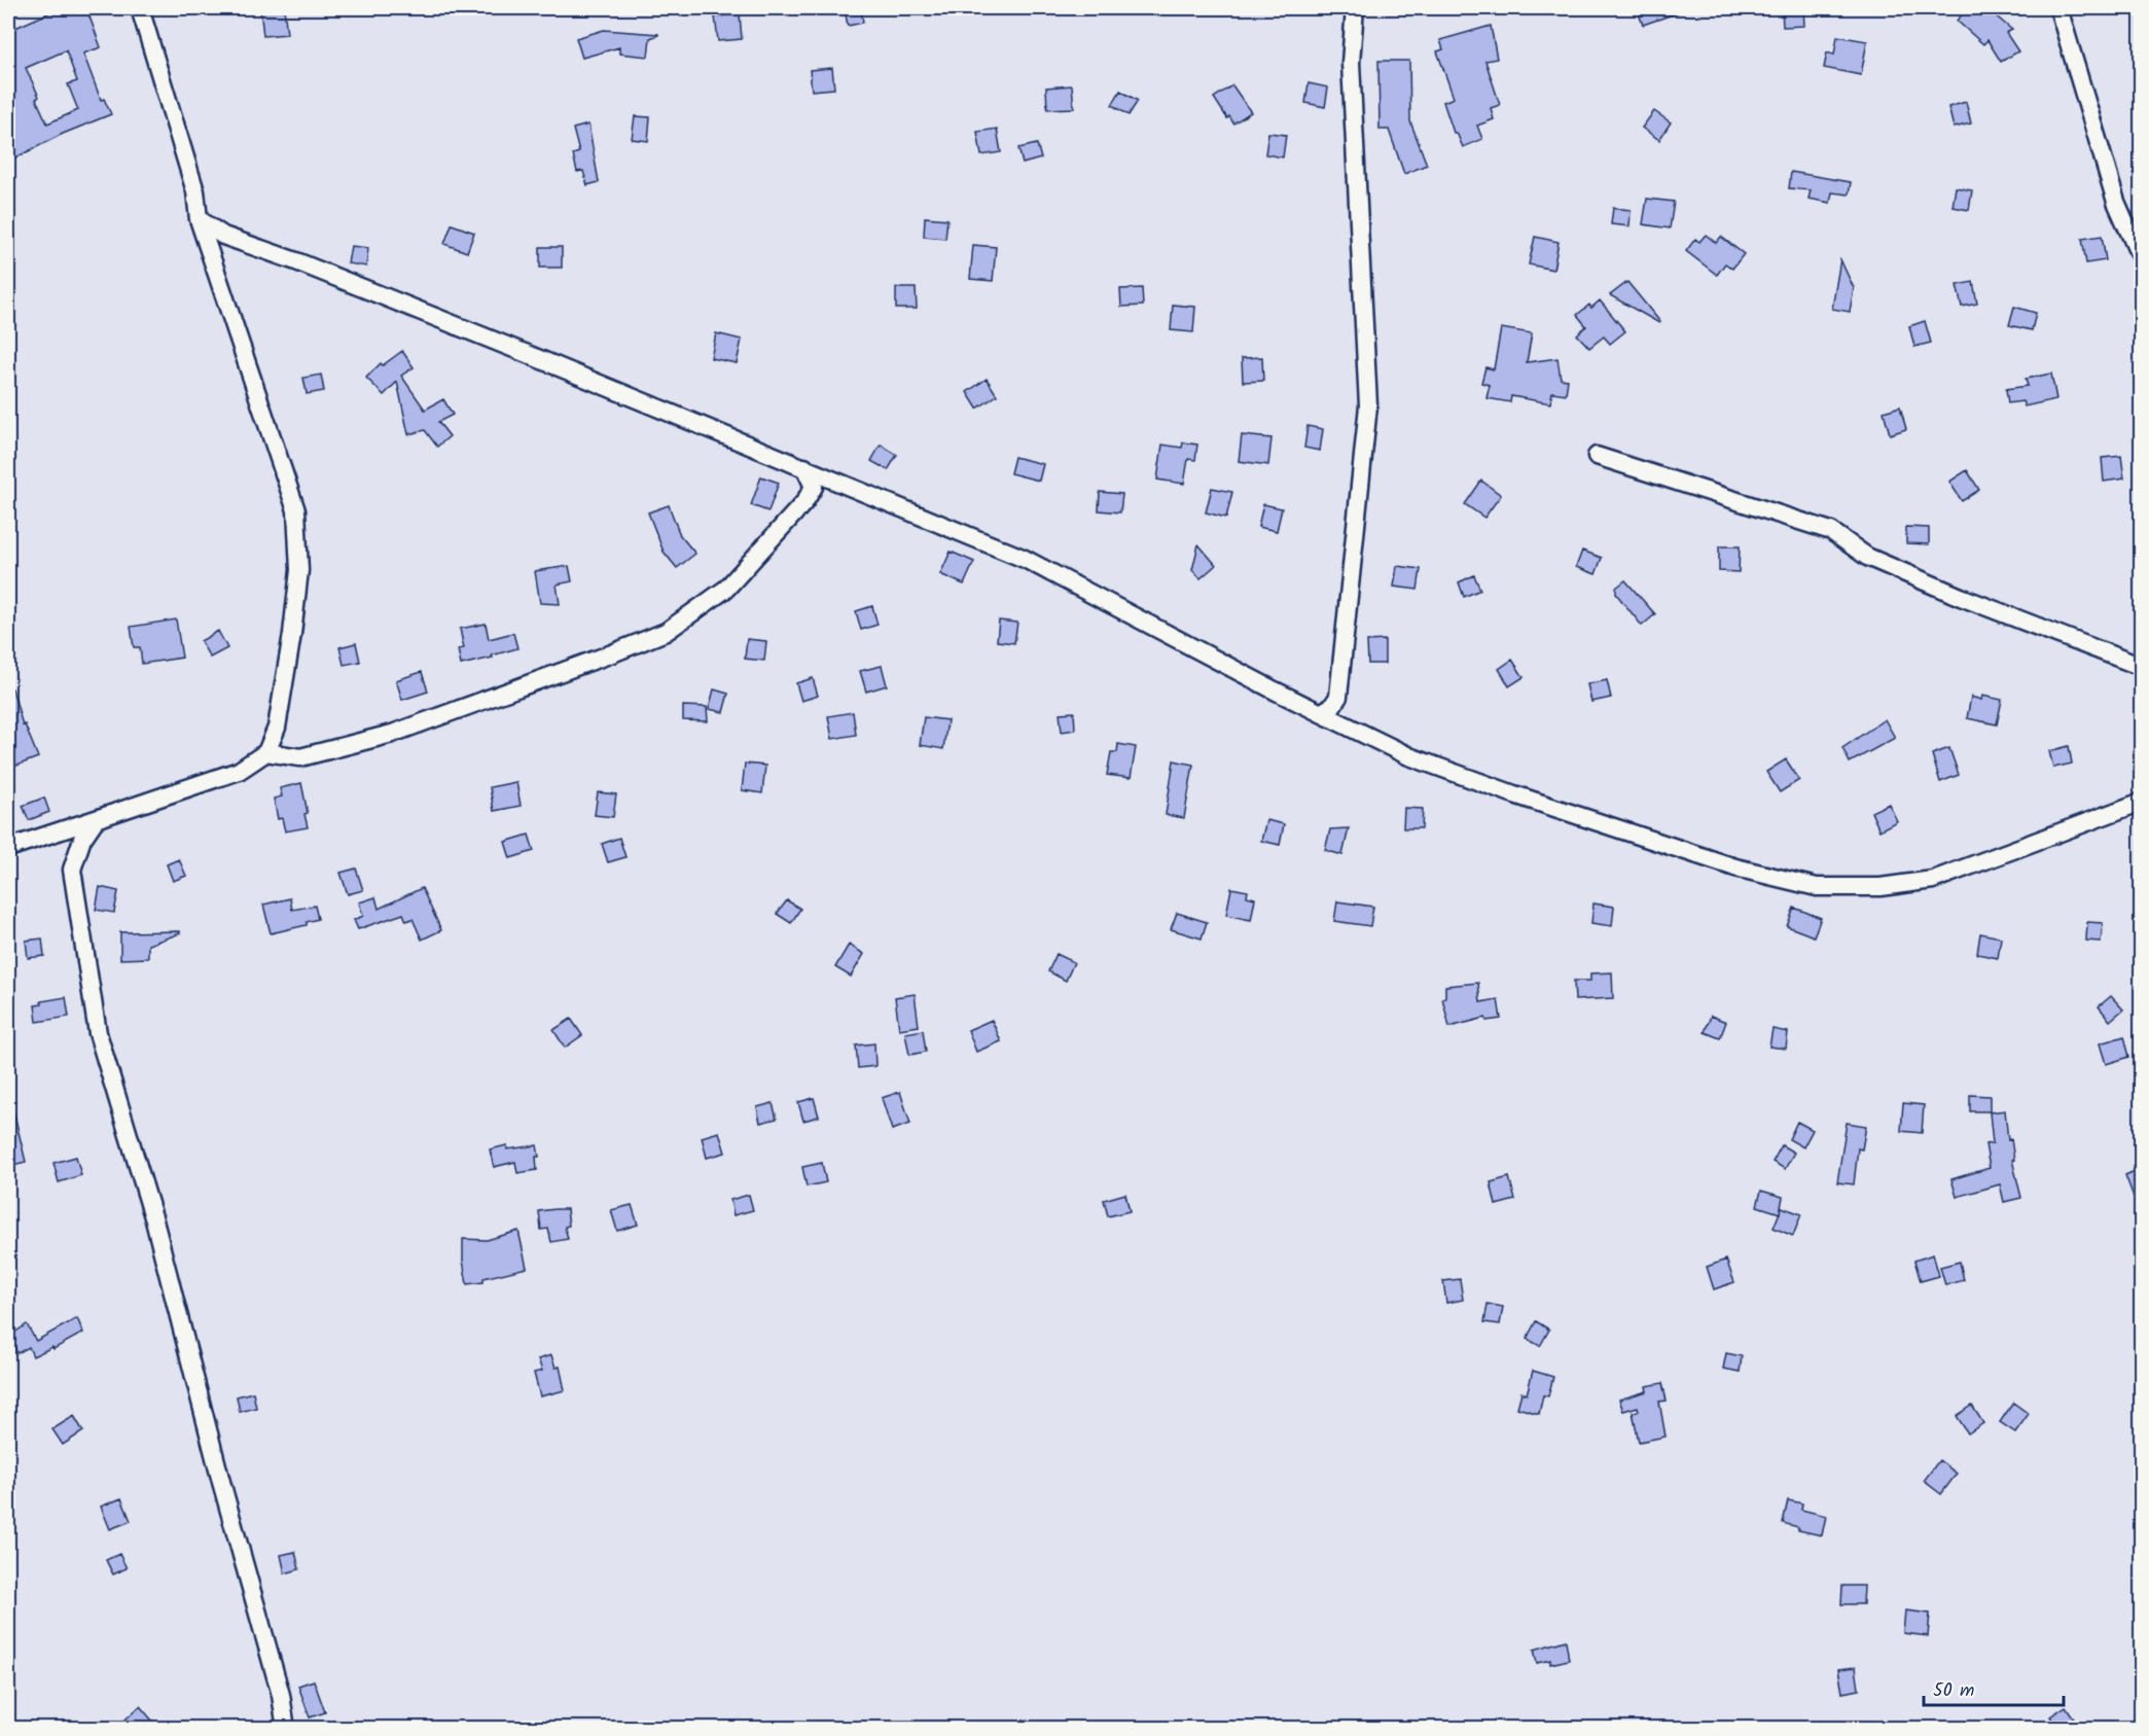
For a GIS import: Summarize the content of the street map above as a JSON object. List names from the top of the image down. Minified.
{"scale_bar":"50 m"}
